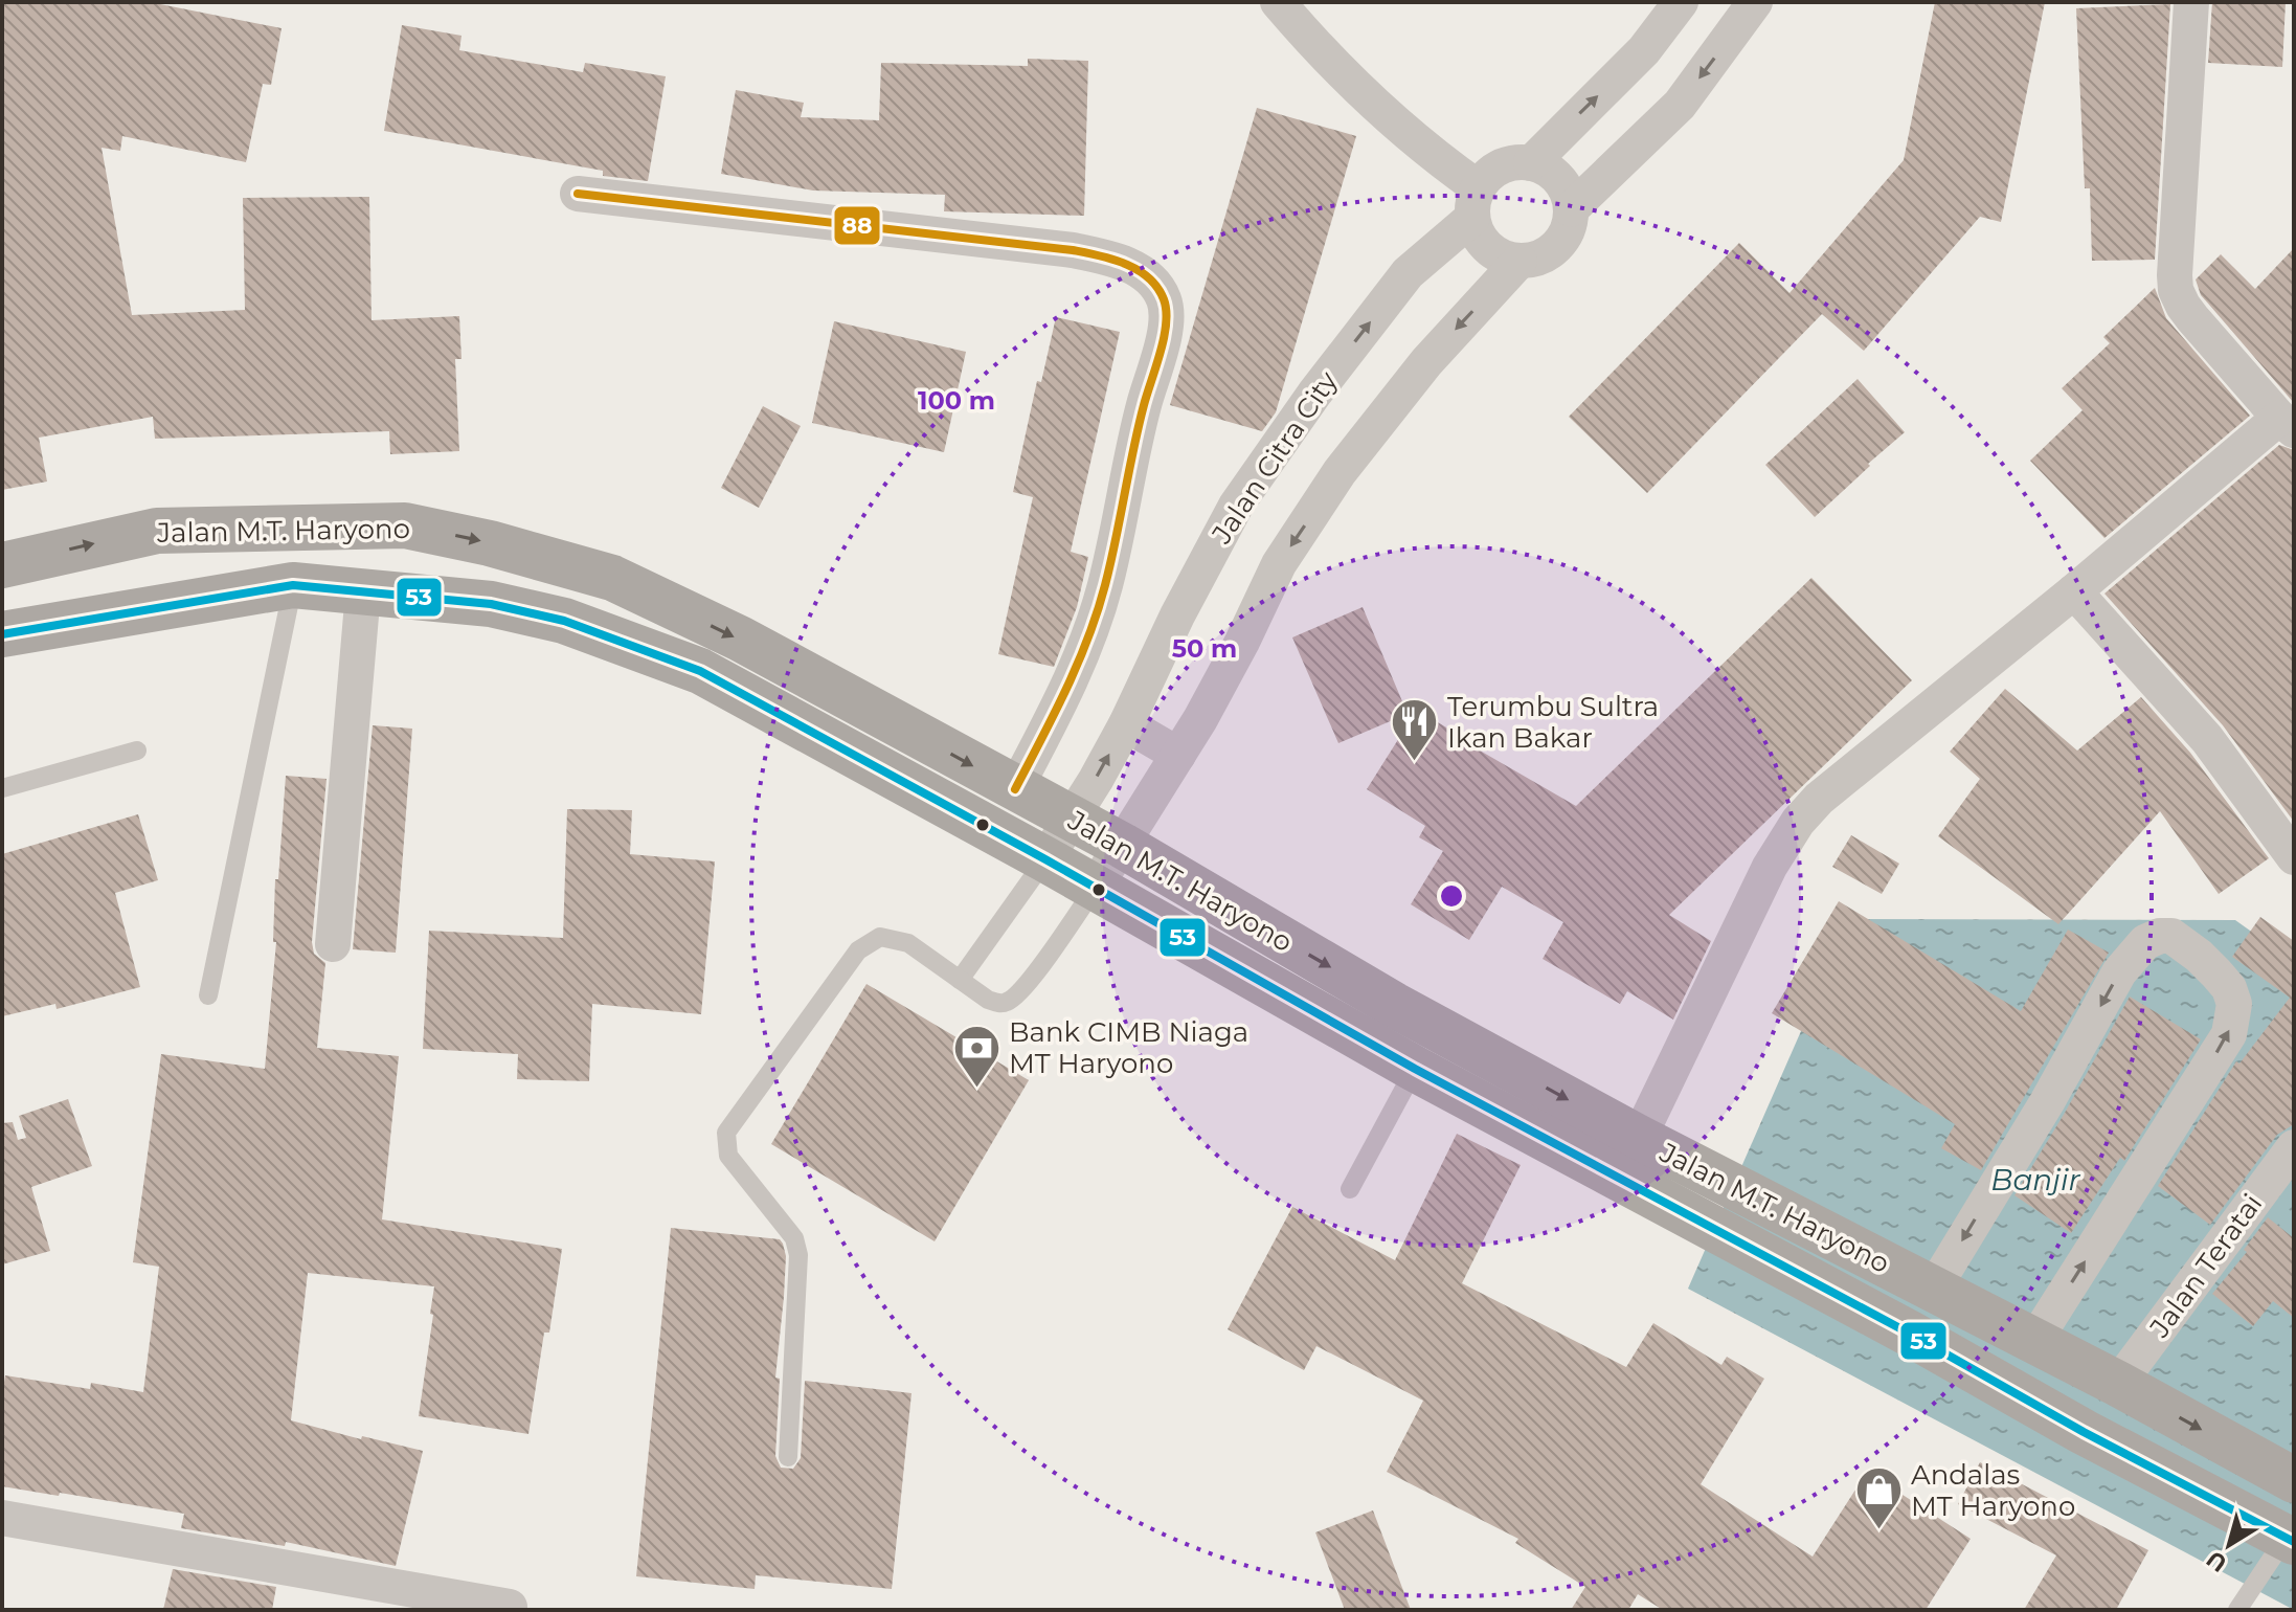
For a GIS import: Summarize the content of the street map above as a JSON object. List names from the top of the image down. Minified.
{"streets":{"main road":["Jalan M.T. Haryono"],"street":["Jalan Citra City","Jalan Teratai"]},"crossings":[["Jalan Citra City","Jalan M.T. Haryono"],["Jalan M.T. Haryono","Jalan Teratai"]],"water":["Banjir"],"places":{"restaurant":["Terumbu Sultra Ikan Bakar"],"bank":["Bank CIMB Niaga MT Haryono"],"shop":["Andalas MT Haryono"]},"lines":["transit line 88","transit line 53"],"north":"bottom left","rings":["100 m","50 m"]}
